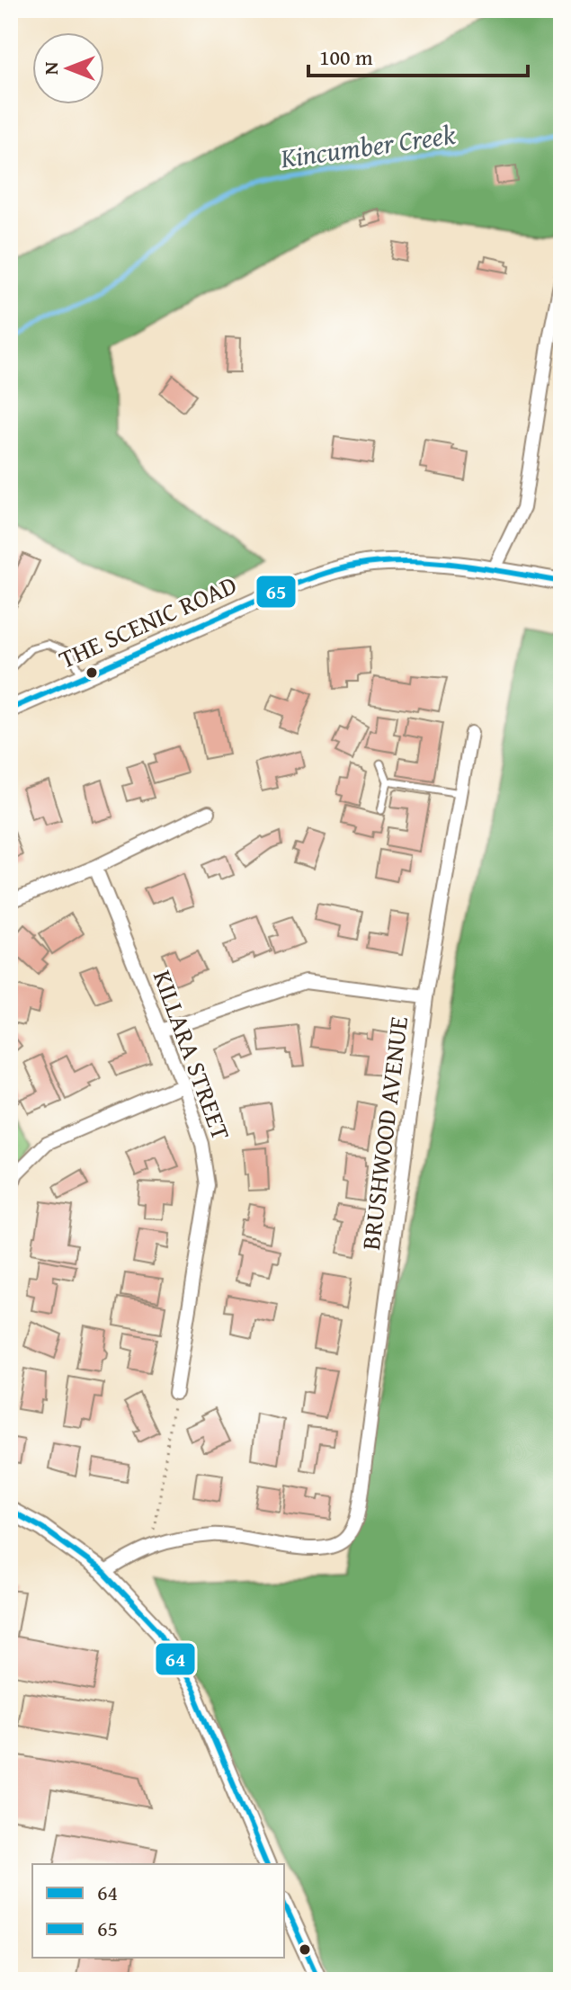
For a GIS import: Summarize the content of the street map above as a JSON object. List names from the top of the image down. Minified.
{"streets":{"main road":["THE SCENIC ROAD"],"street":["KILLARA STREET","BRUSHWOOD AVENUE"]},"water":["Kincumber Creek"],"lines":["transit line 65","transit line 64"],"legend":["64","65"],"scale_bar":"100 m","north":"left"}
